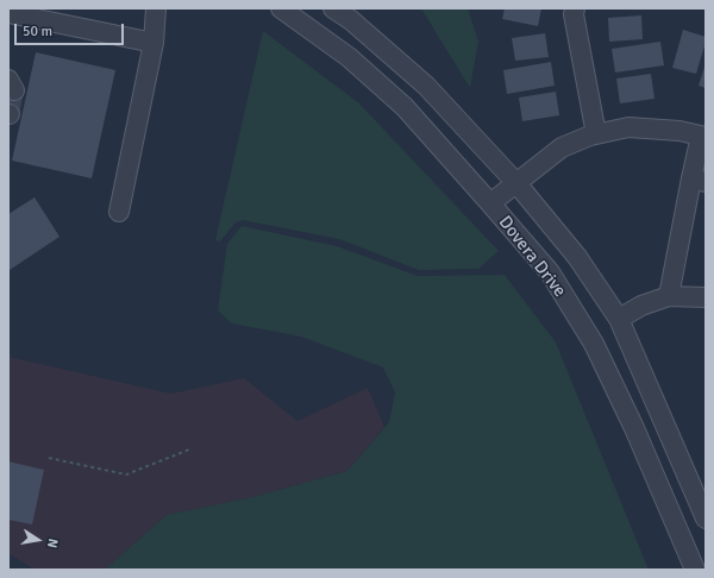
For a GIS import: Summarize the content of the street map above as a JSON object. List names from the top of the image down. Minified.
{"streets":{"street":["Dovera Drive"]},"scale_bar":"50 m","north":"right"}
